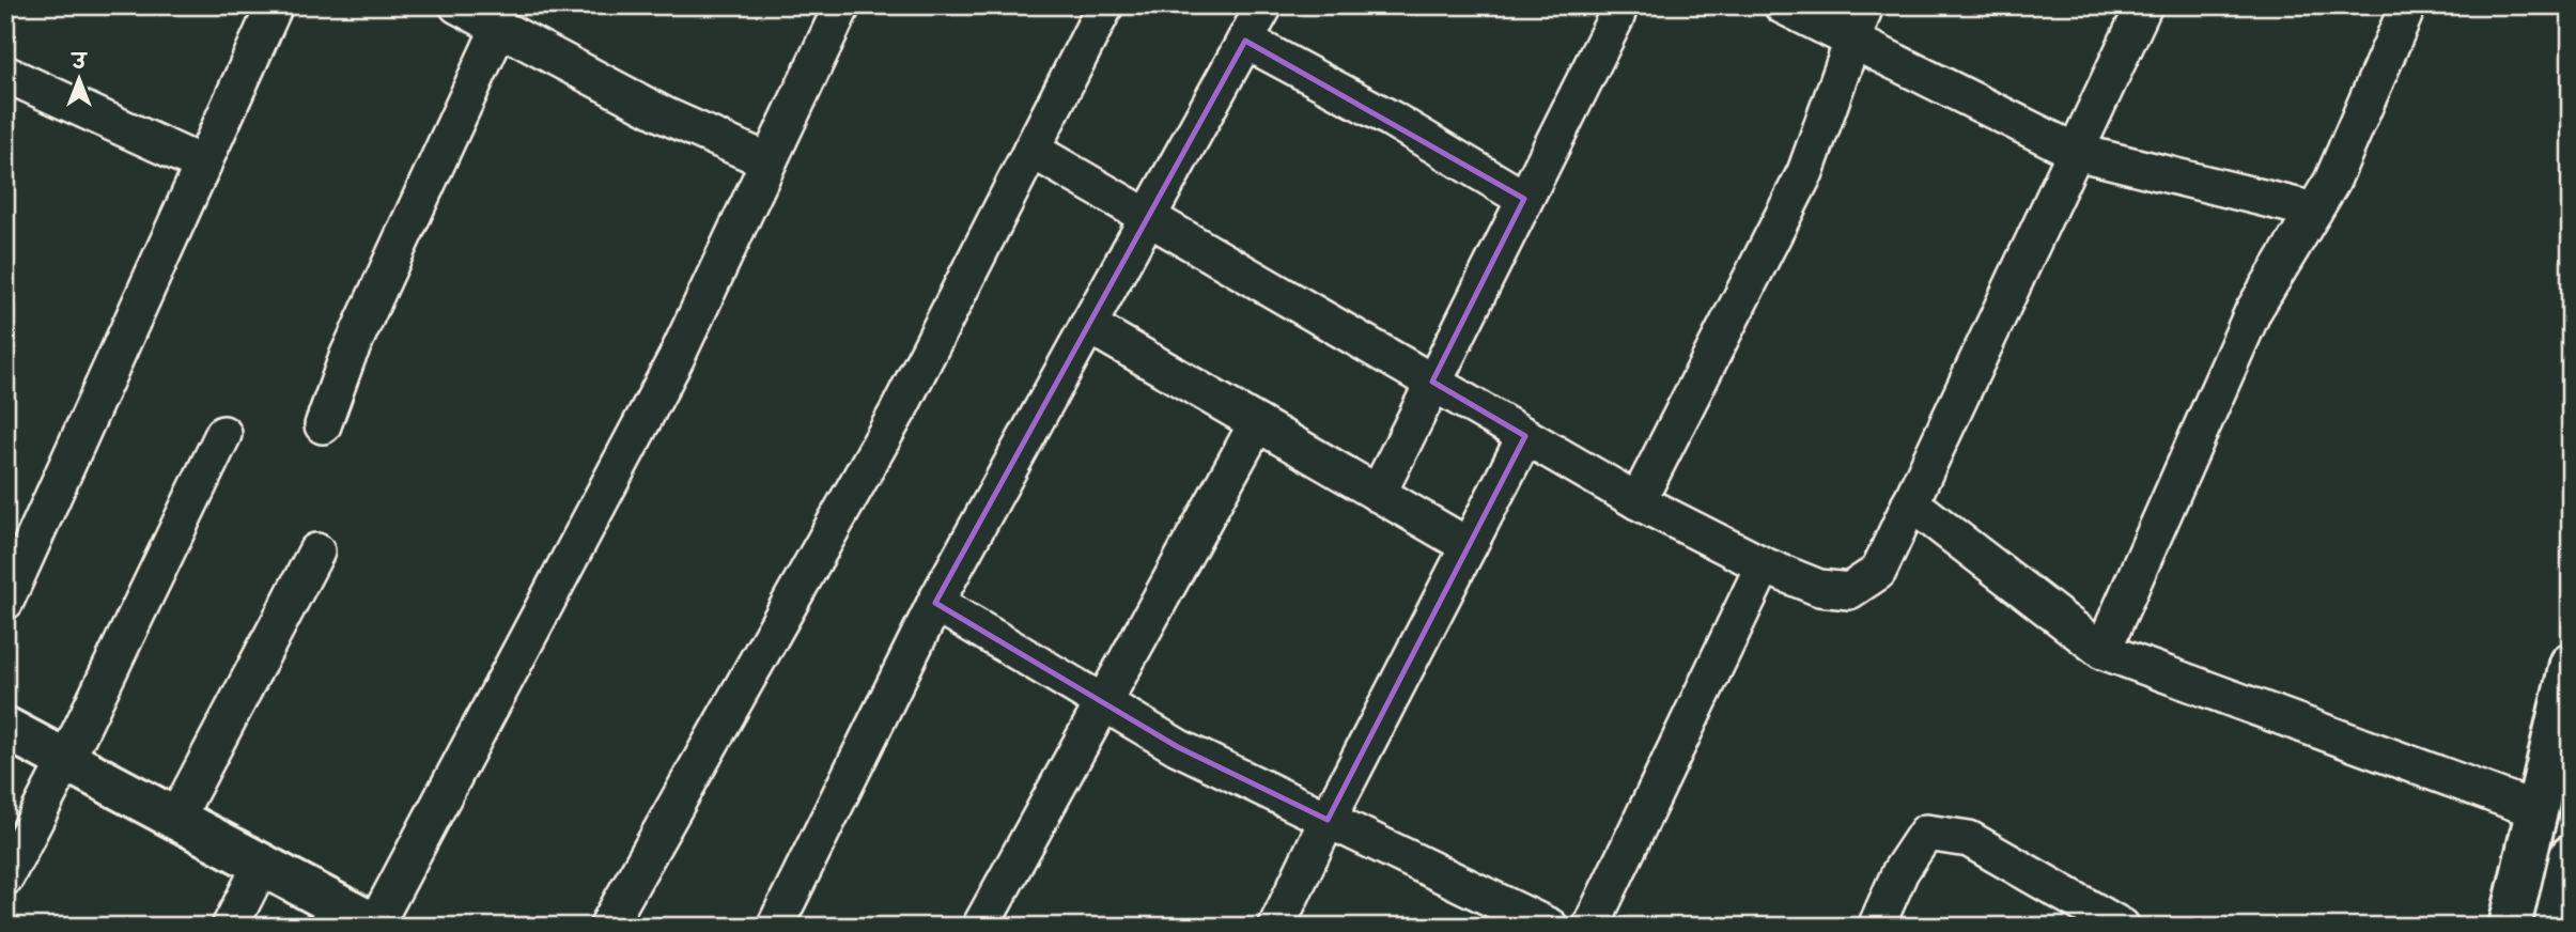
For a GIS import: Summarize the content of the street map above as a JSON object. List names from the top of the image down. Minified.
{"north":"top"}
